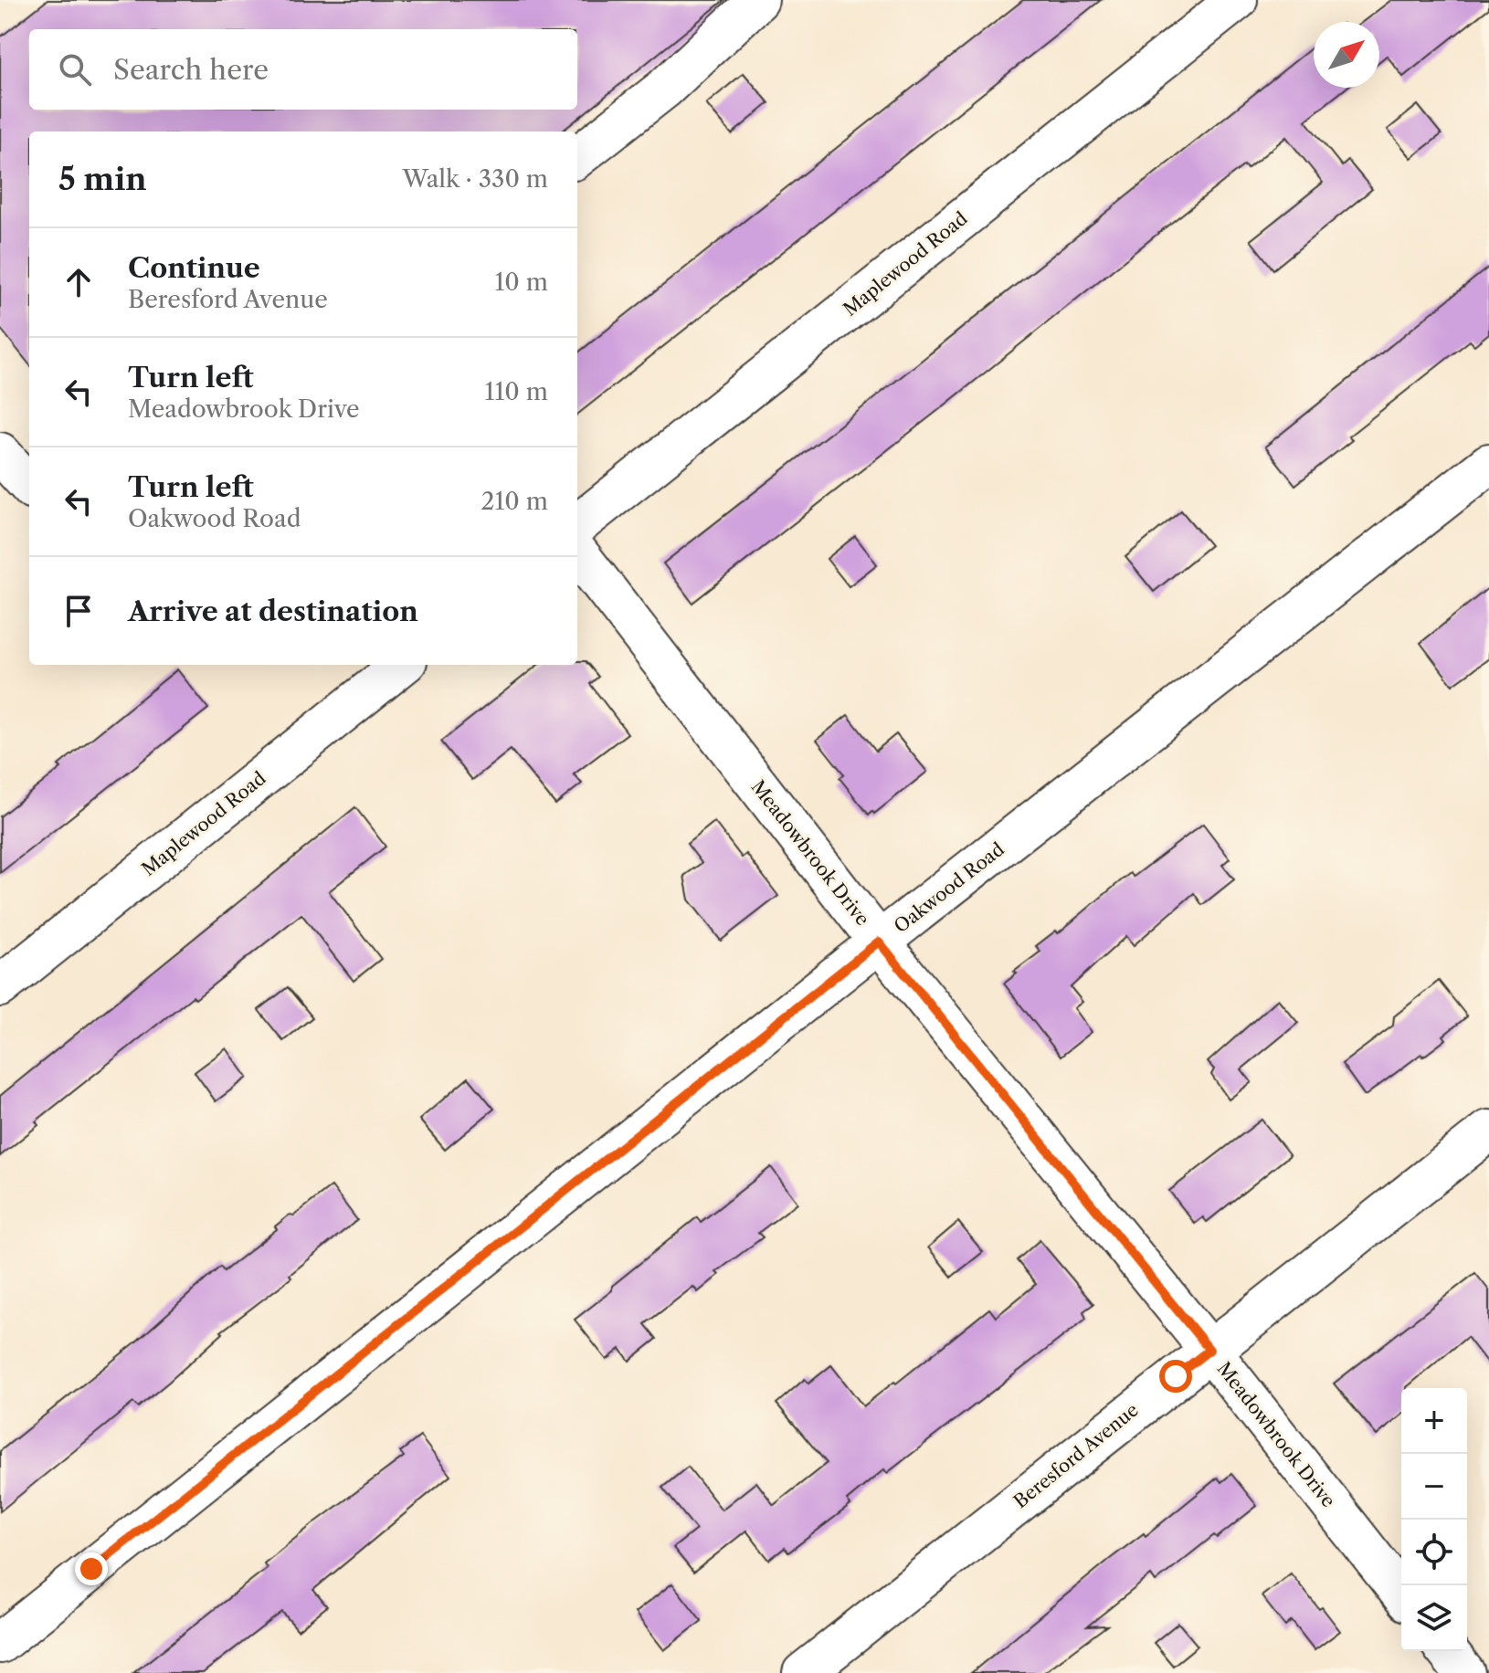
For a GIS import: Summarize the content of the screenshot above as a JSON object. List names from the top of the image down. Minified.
{"streets":{"street":["Maplewood Road","Meadowbrook Drive","Oakwood Road","Beresford Avenue"]},"crossings":[["Meadowbrook Drive","Oakwood Road"],["Meadowbrook Drive","Beresford Avenue"]],"north":"top right","page":{"search":"Search here","heading":["5 min","Walk · 330 m"],"list":[["Continue","Beresford Avenue","10 m"],["Turn left","Meadowbrook Drive","110 m"],["Turn left","Oakwood Road","210 m"],"Arrive at destination"],"map_buttons":["+","−"]}}
